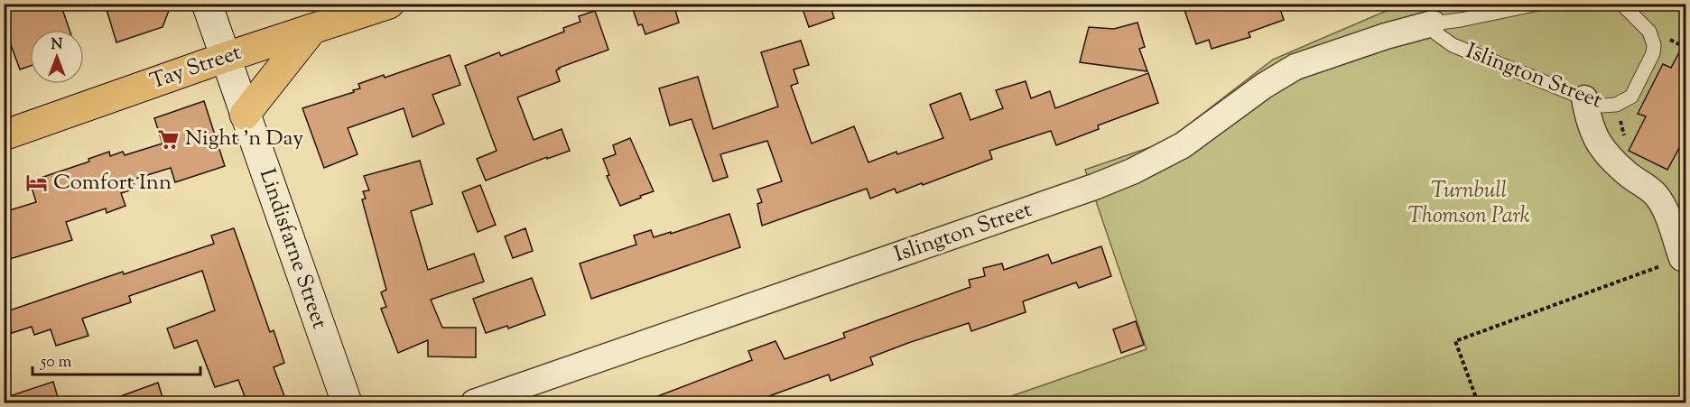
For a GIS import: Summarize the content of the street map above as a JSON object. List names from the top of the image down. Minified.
{"streets":{"highway":["Tay Street"],"street":["Islington Street","Lindisfarne Street"]},"crossings":[["Tay Street","Lindisfarne Street"]],"parks":["Turnbull Thomson Park"],"places":{"supermarket":["Night 'n Day"],"hotel":["Comfort Inn"]},"scale_bar":"50 m","north":"top"}
